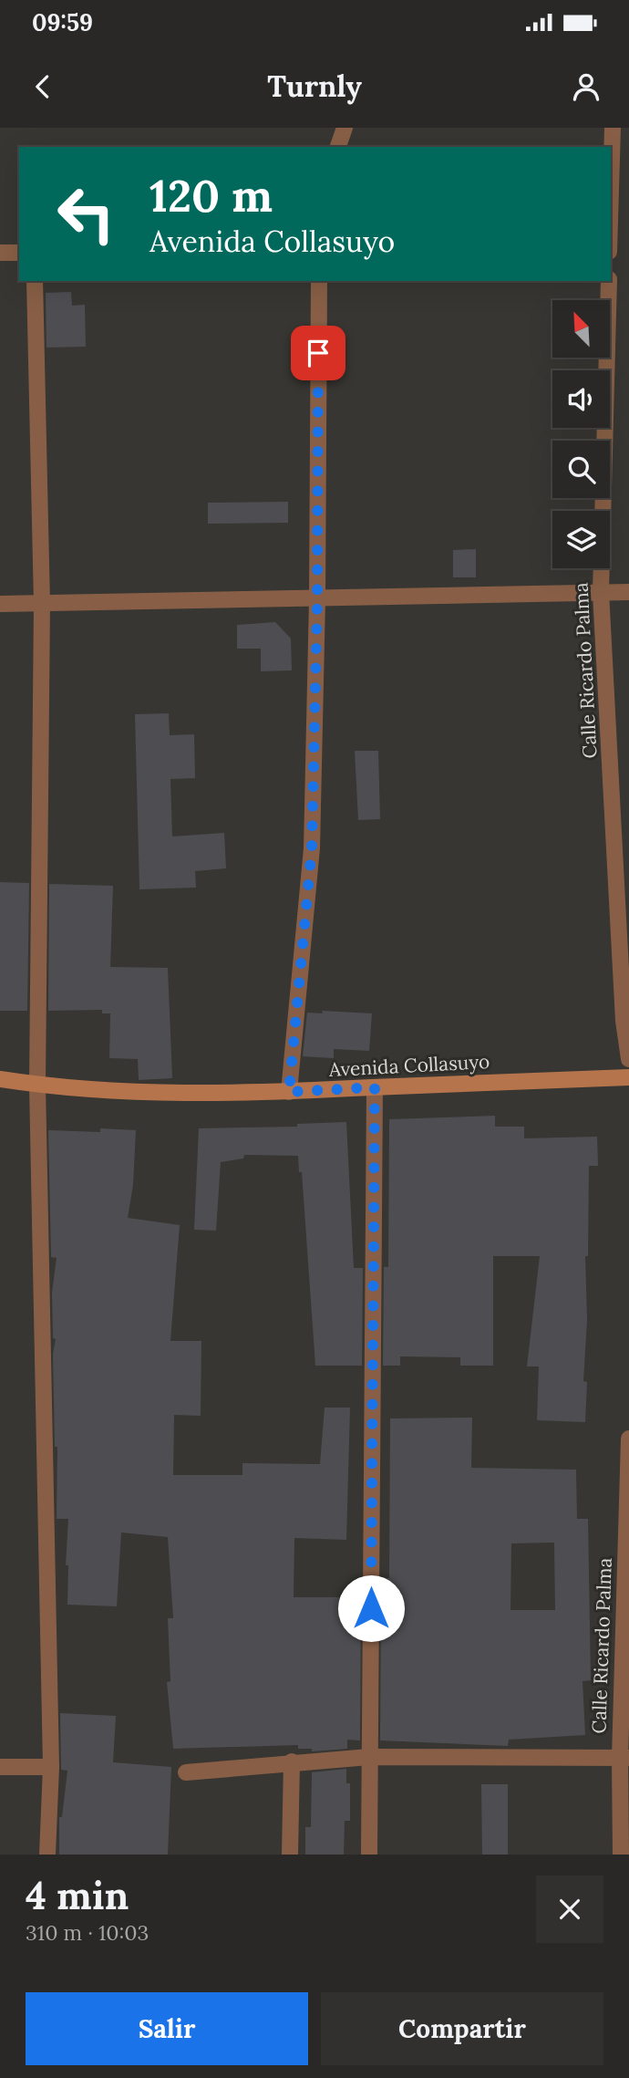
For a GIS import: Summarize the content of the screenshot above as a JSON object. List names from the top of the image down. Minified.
{"streets":{"street":["Calle Ricardo Palma","Avenida Collasuyo"]},"north":"top left","page":{"status":"09:59","header":"Turnly","turn":["120 m","Avenida Collasuyo"],"heading":["4 min","310 m · 10:03"],"buttons":["Salir","Compartir"]}}
